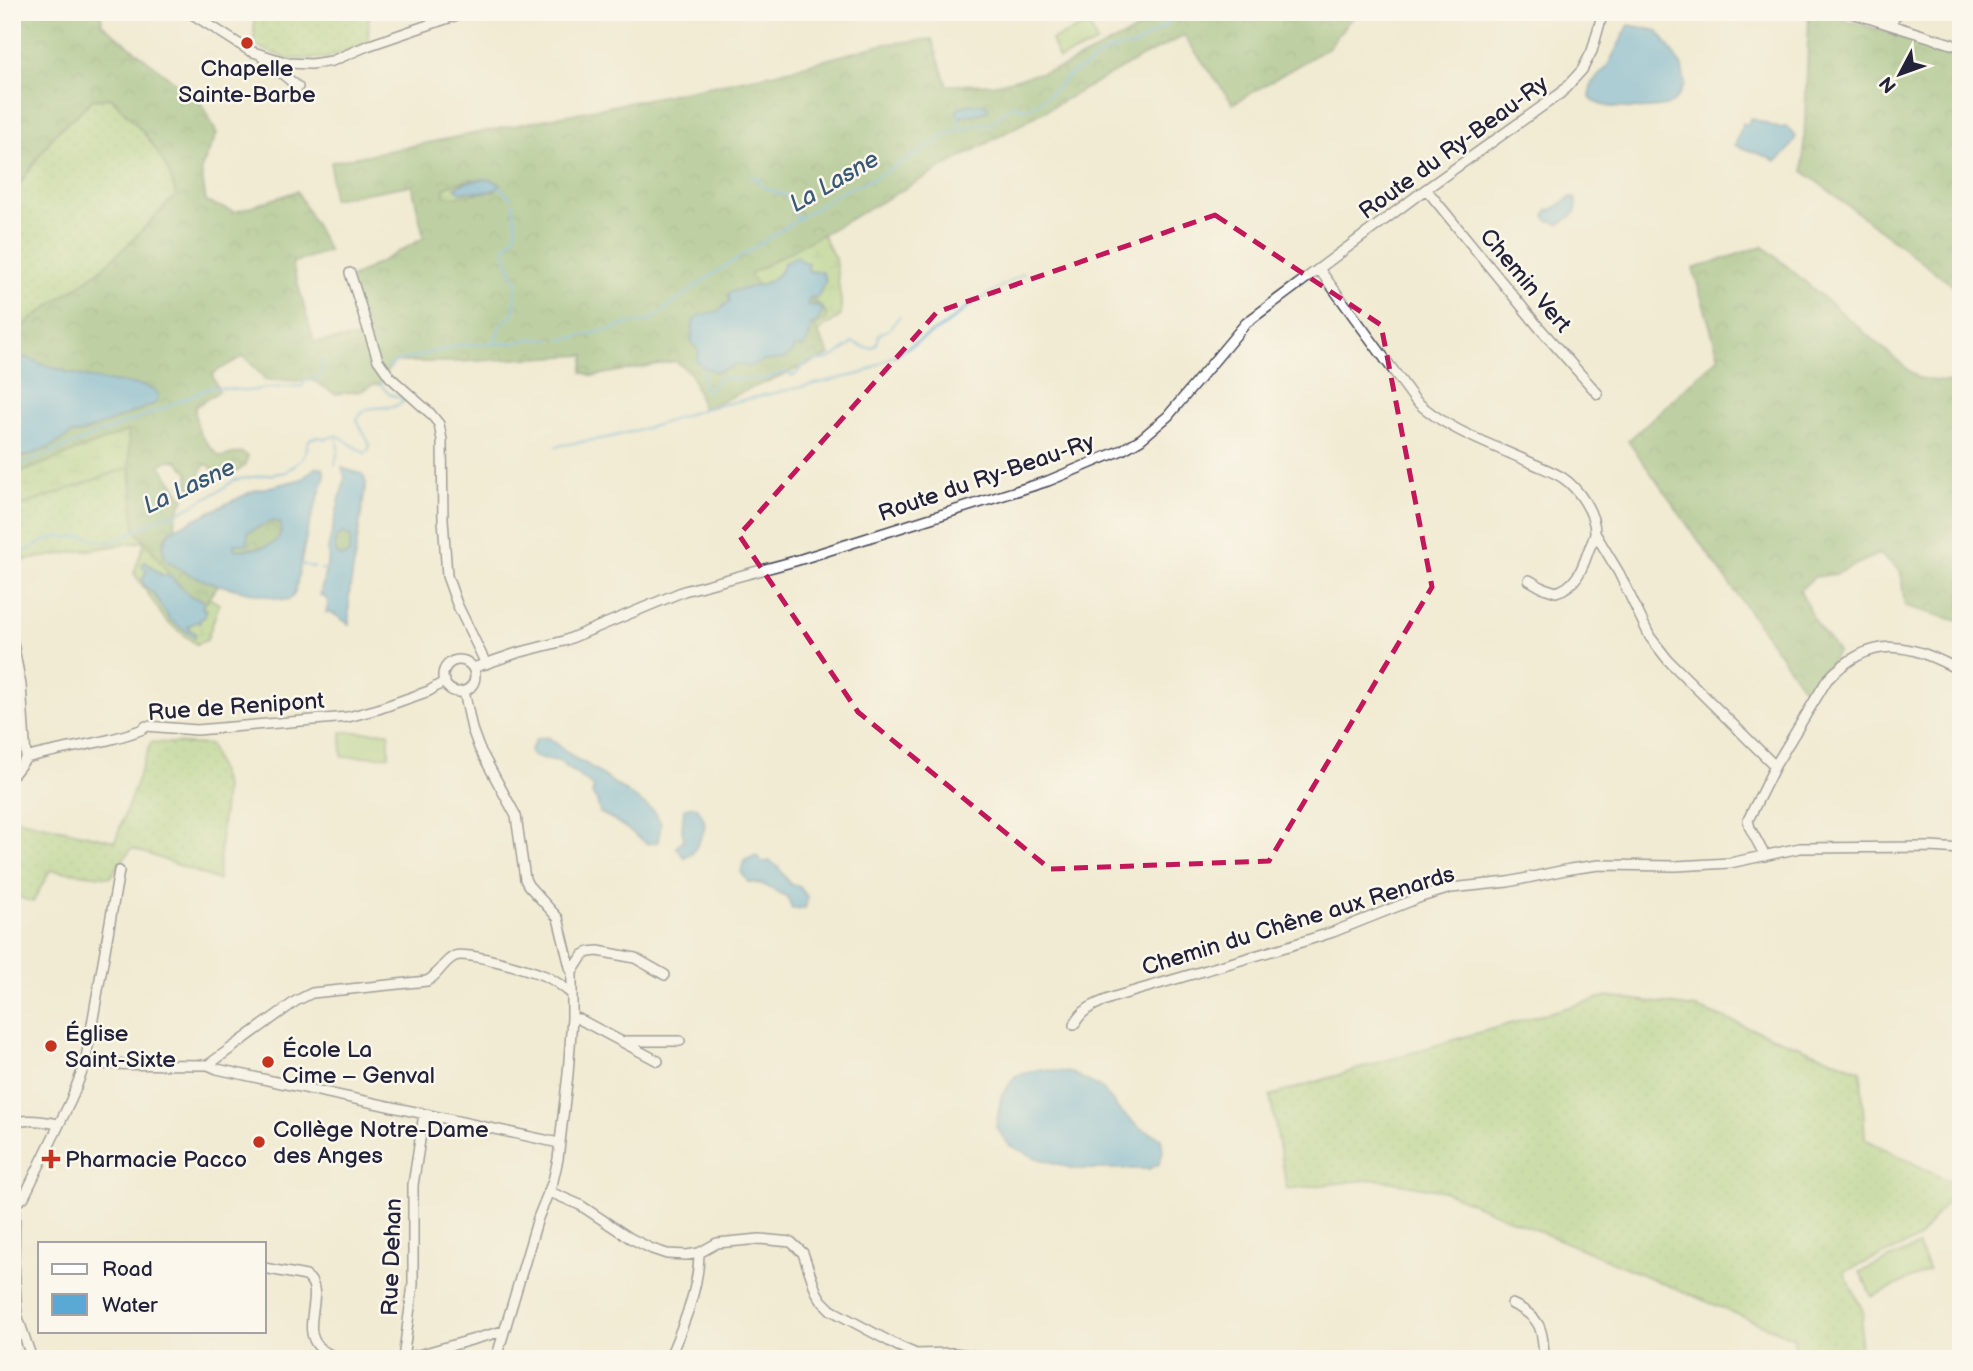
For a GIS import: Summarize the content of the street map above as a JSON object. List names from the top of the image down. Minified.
{"streets":{"street":["Route du Ry-Beau-Ry","Chemin Vert","Rue de Renipont","Chemin du Chêne aux Renards","Rue Dehan"]},"crossings":[["Route du Ry-Beau-Ry","Chemin Vert"],["Route du Ry-Beau-Ry","Rue de Renipont"]],"water":["La Lasne"],"places":{"other":["Chapelle Sainte-Barbe","Église Saint-Sixte","École La Cime – Genval","Collège Notre-Dame des Anges"],"health":["Pharmacie Pacco"]},"legend":["Road","Water"],"north":"bottom left"}
